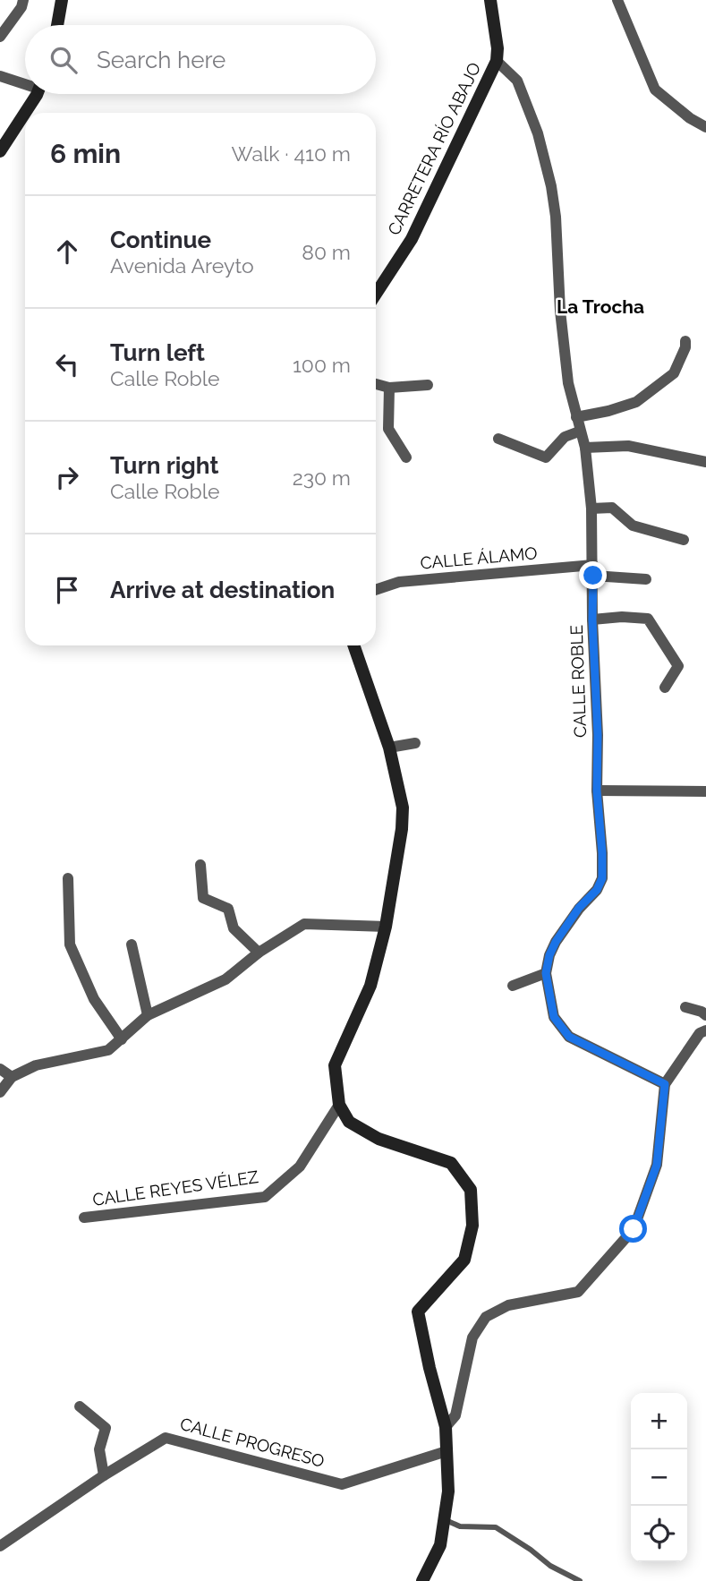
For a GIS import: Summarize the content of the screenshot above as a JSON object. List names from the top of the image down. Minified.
{"streets":{"street":["CARRETERA RÍO ABAJO","CALLE ÁLAMO","CALLE ROBLE","CALLE REYES VÉLEZ","CALLE PROGRESO"]},"crossings":[["CARRETERA RÍO ABAJO","CALLE ROBLE"],["CALLE ÁLAMO","CALLE ROBLE"]],"districts":["La Trocha"],"page":{"search":"Search here","heading":["6 min","Walk · 410 m"],"list":[["Continue","Avenida Areyto","80 m"],["Turn left","Calle Roble","100 m"],["Turn right","Calle Roble","230 m"],"Arrive at destination"],"map_buttons":["+","−"]}}
